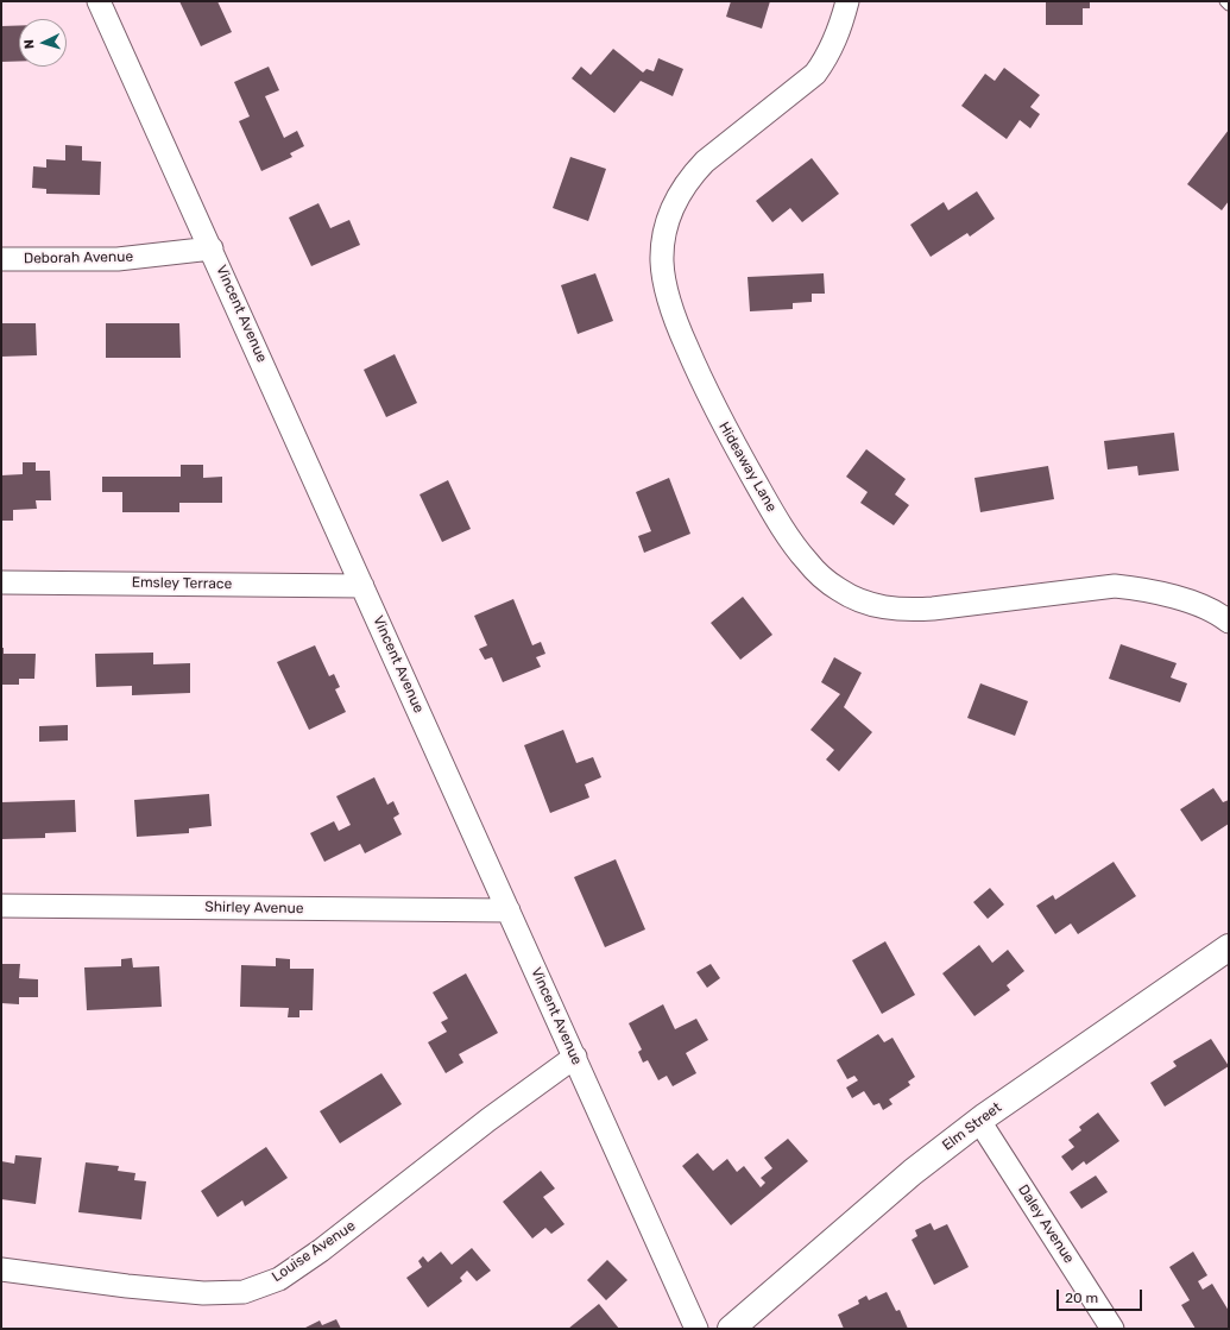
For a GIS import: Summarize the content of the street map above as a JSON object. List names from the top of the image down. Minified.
{"streets":{"street":["Deborah Avenue","Vincent Avenue","Hideaway Lane","Emsley Terrace","Shirley Avenue","Elm Street","Daley Avenue","Louise Avenue"]},"crossings":[["Deborah Avenue","Vincent Avenue"],["Vincent Avenue","Emsley Terrace"],["Vincent Avenue","Shirley Avenue"],["Vincent Avenue","Louise Avenue"],["Elm Street","Daley Avenue"]],"scale_bar":"20 m","north":"left"}
